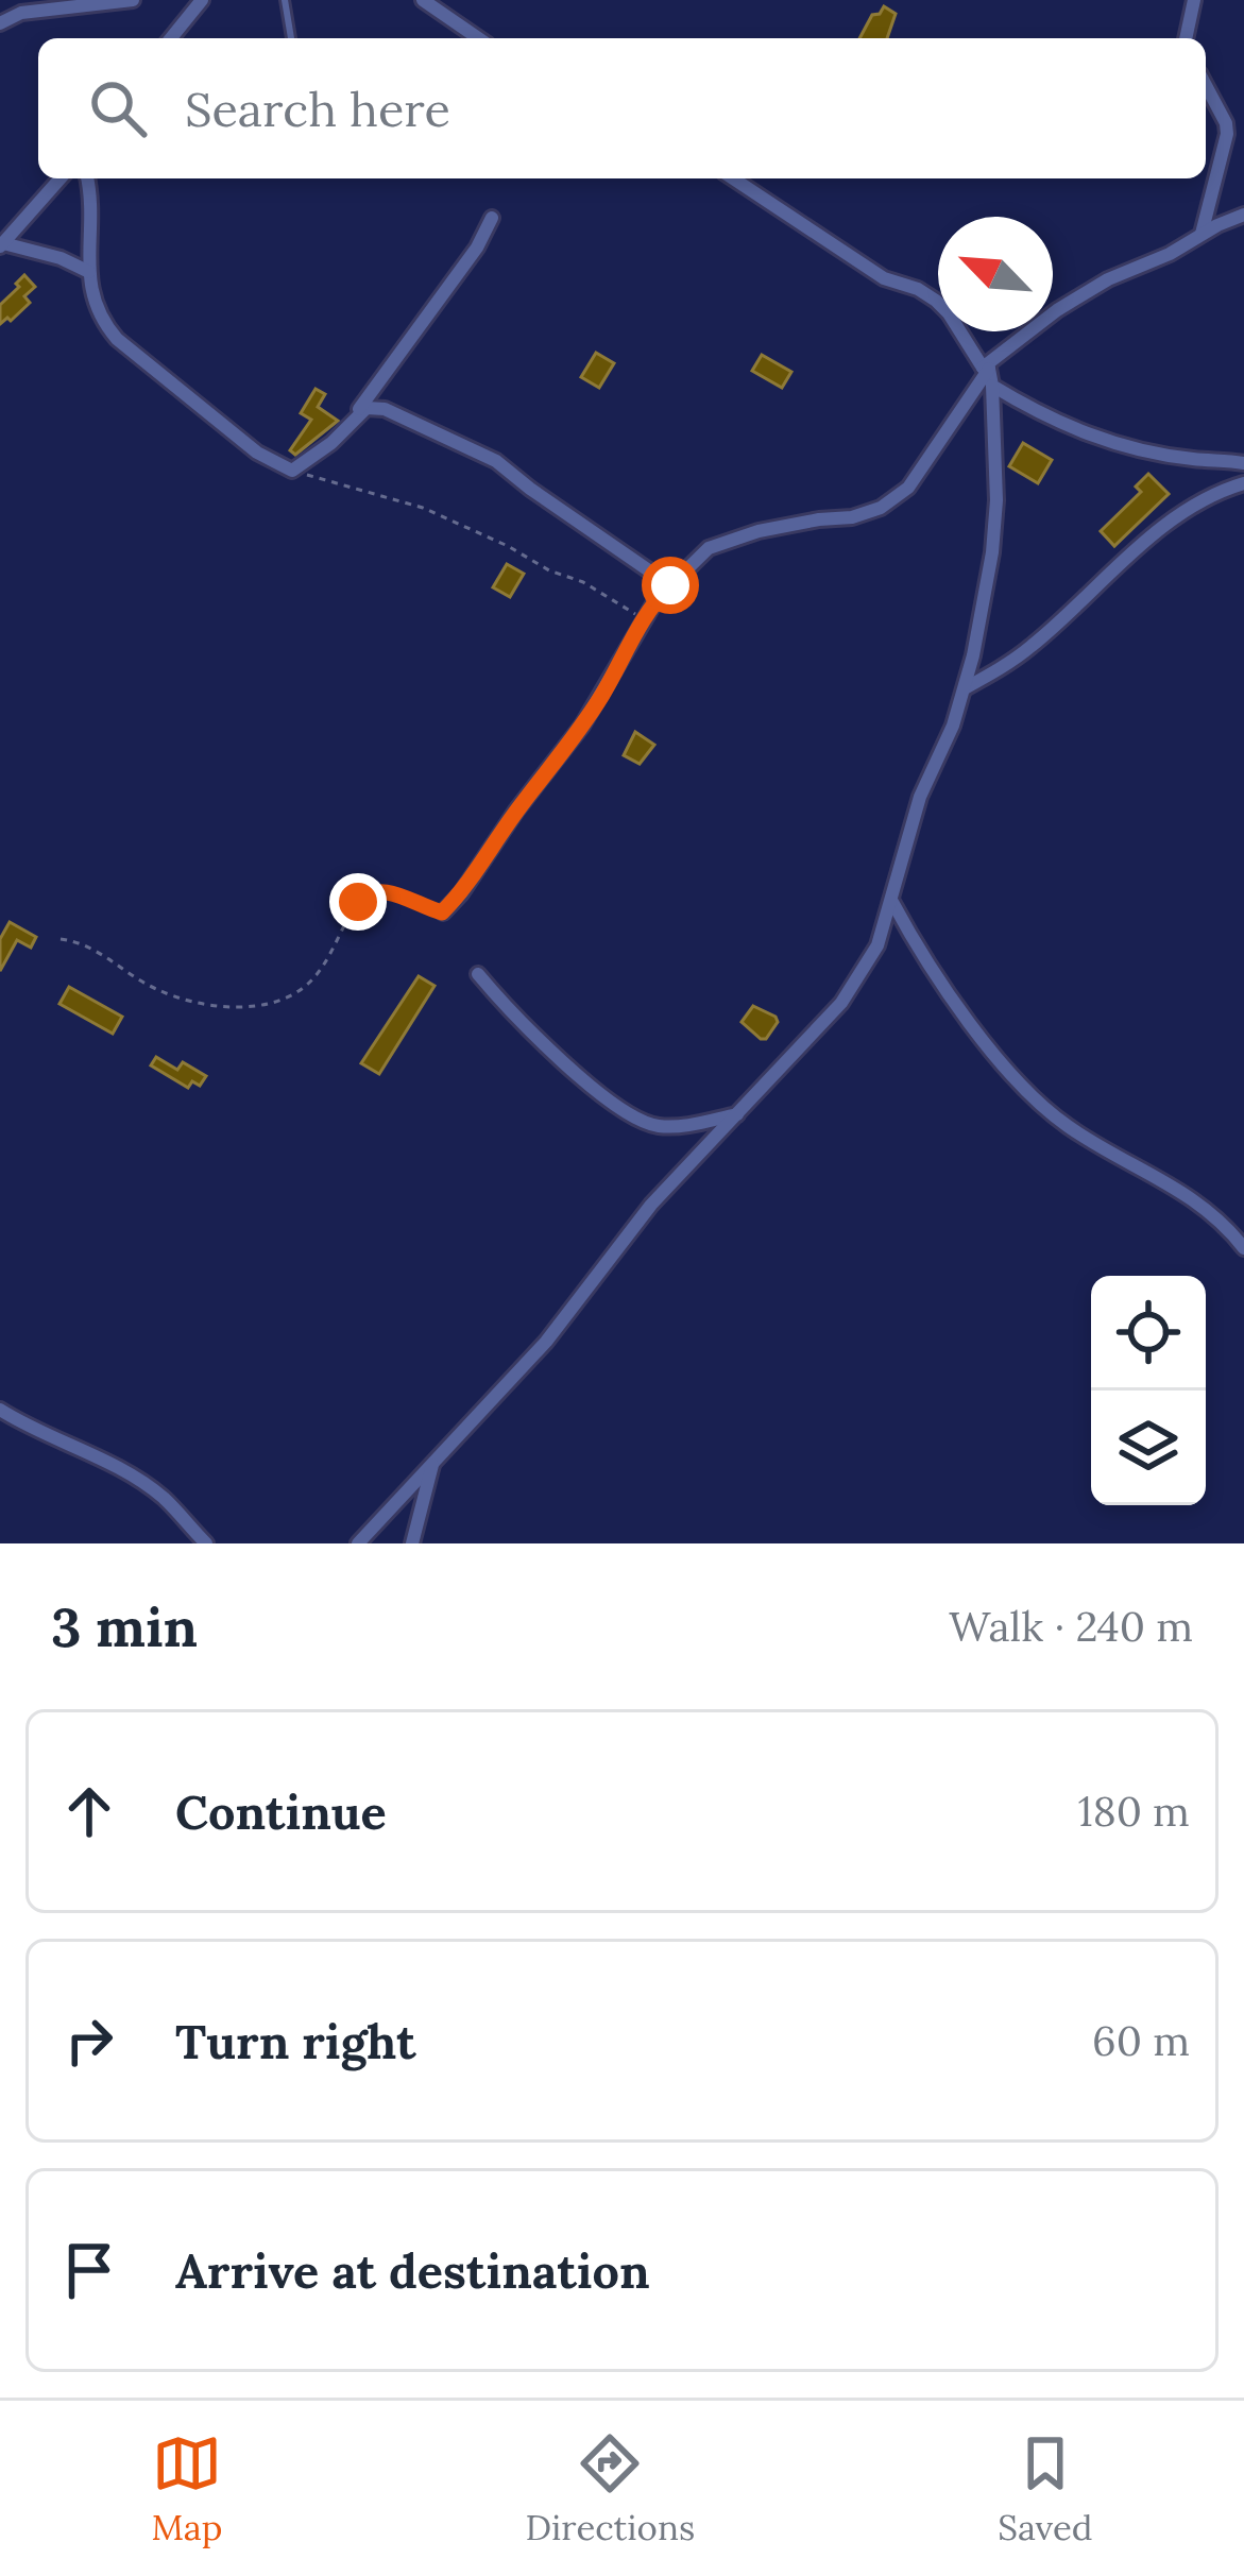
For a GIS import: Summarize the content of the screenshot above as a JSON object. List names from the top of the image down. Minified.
{"north":"top left","page":{"search":"Search here","heading":["3 min","Walk · 240 m"],"list":[["Continue","180 m"],["Turn right","60 m"],"Arrive at destination"],"nav":["Map","Directions","Saved"]}}
